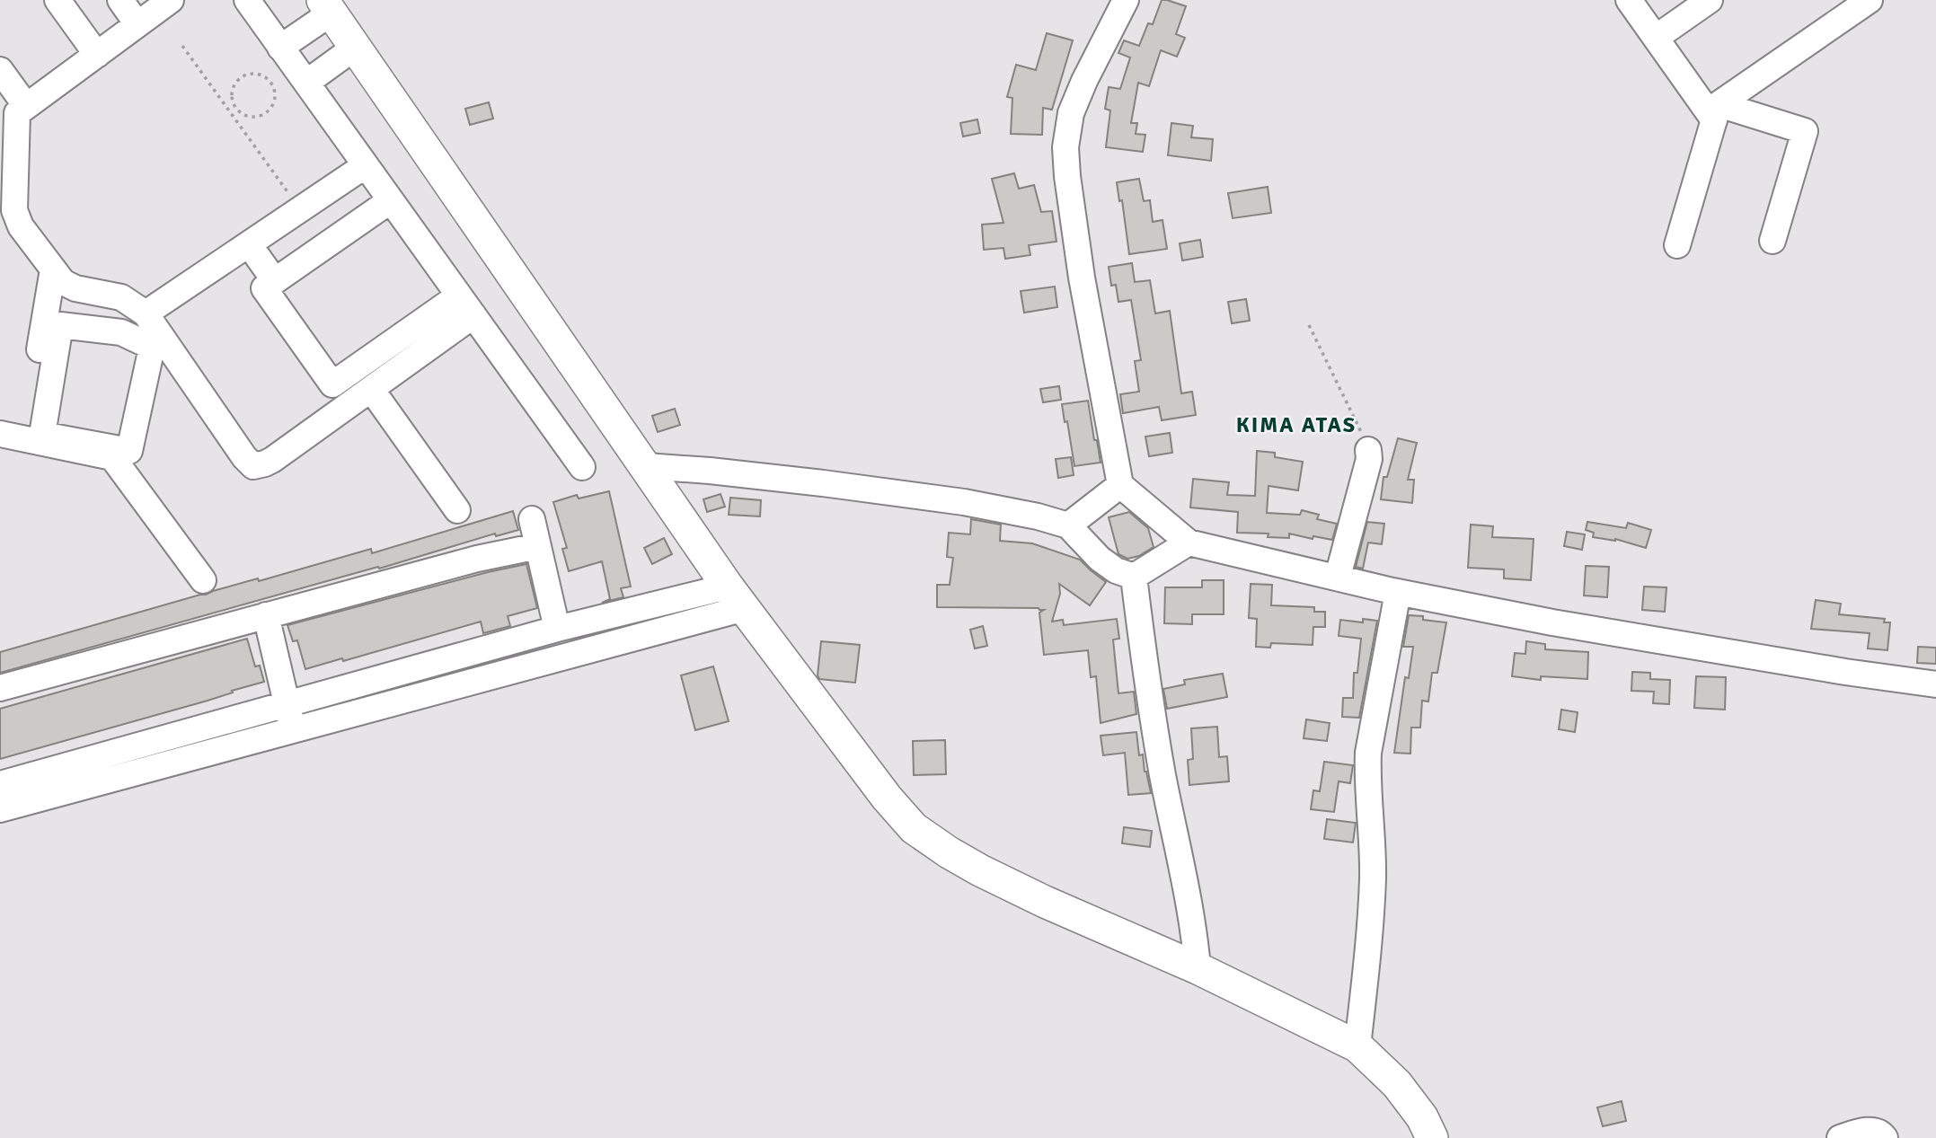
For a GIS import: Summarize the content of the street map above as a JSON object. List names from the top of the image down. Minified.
{"districts":["KIMA ATAS"]}
